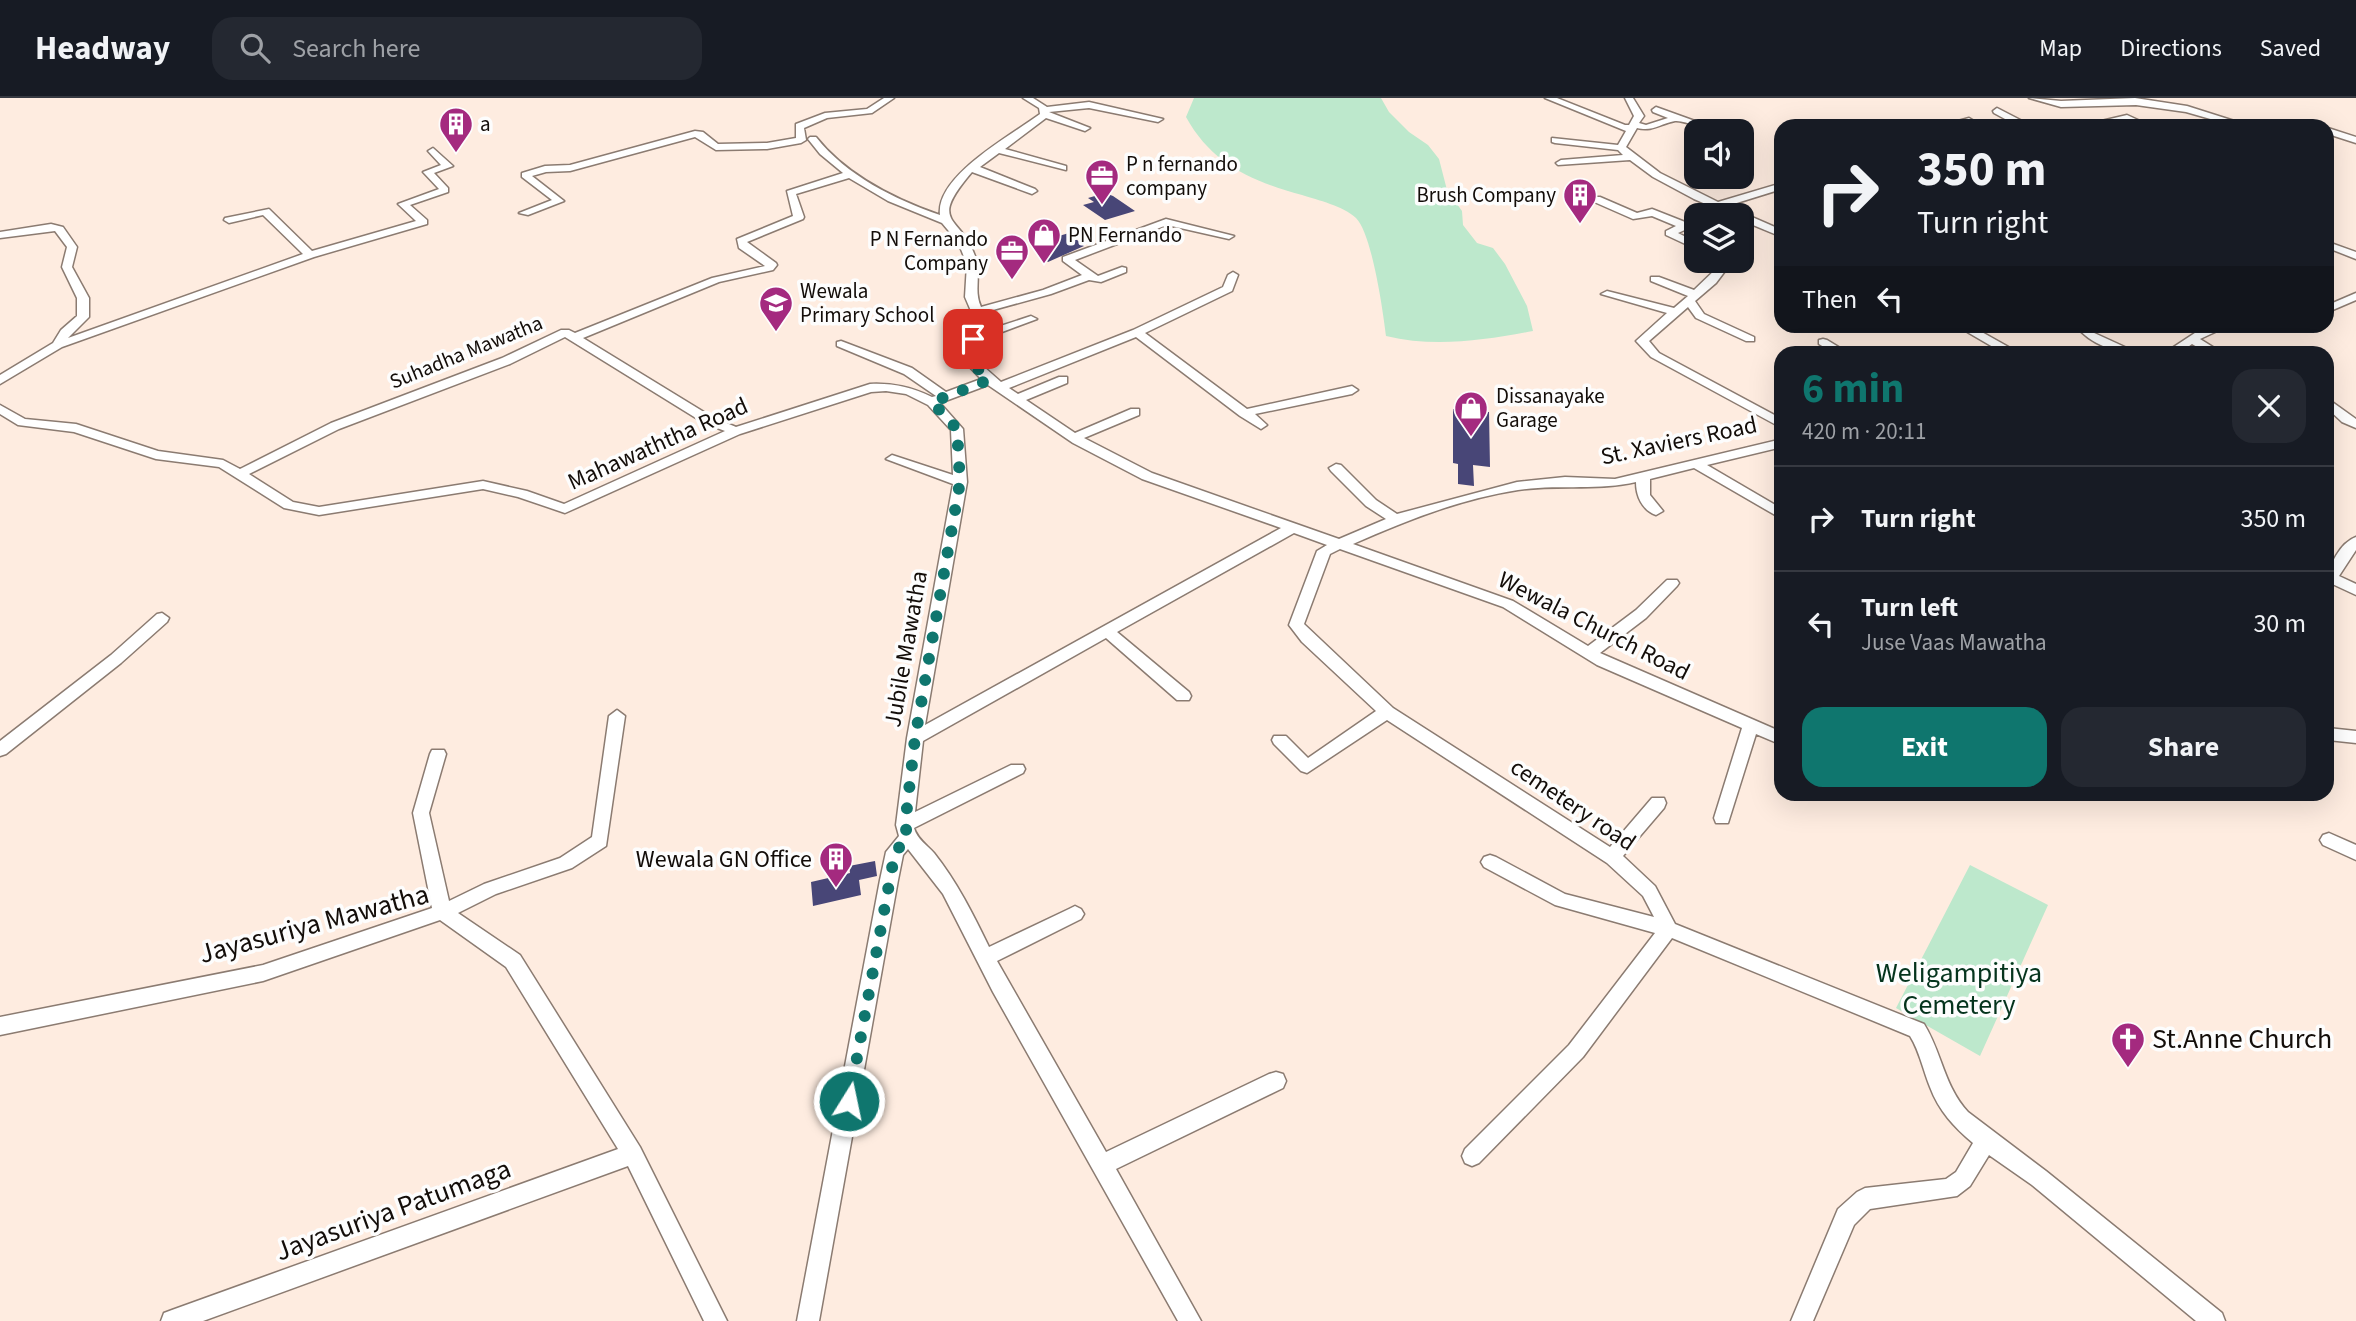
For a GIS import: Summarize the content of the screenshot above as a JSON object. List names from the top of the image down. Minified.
{"streets":{"street":["Suhadha Mawatha","St. Xaviers Road","Mahawaththa Road","Wewala Church Road","Jubile Mawatha","cemetery road","Jayasuriya Mawatha","Jayasuriya Patumaga"]},"crossings":[["Suhadha Mawatha","Mahawaththa Road"],["St. Xaviers Road","Wewala Church Road"],["St. Xaviers Road","cemetery road"],["Mahawaththa Road","Jubile Mawatha"],["Wewala Church Road","cemetery road"],["Jayasuriya Mawatha","Jayasuriya Patumaga"]],"parks":["Weligampitiya Cemetery"],"places":{"building":["a","Brush Company","Wewala GN Office"],"office":["P n fernando company","P N Fernando Company"],"shop":["PN Fernando","Dissanayake Garage"],"school or university":["Wewala Primary School"],"church":["St.Anne Church"]},"page":{"header":"Headway","search":"Search here","nav":["Map","Directions","Saved"],"turn":["350 m","Turn right"],"then":"Then","heading":["6 min","420 m · 20:11"],"list":[{"name":"Turn right","value":"350 m"},{"name":"Turn left","note":"Juse Vaas Mawatha","value":"30 m"}],"buttons":["Exit","Share"]}}
